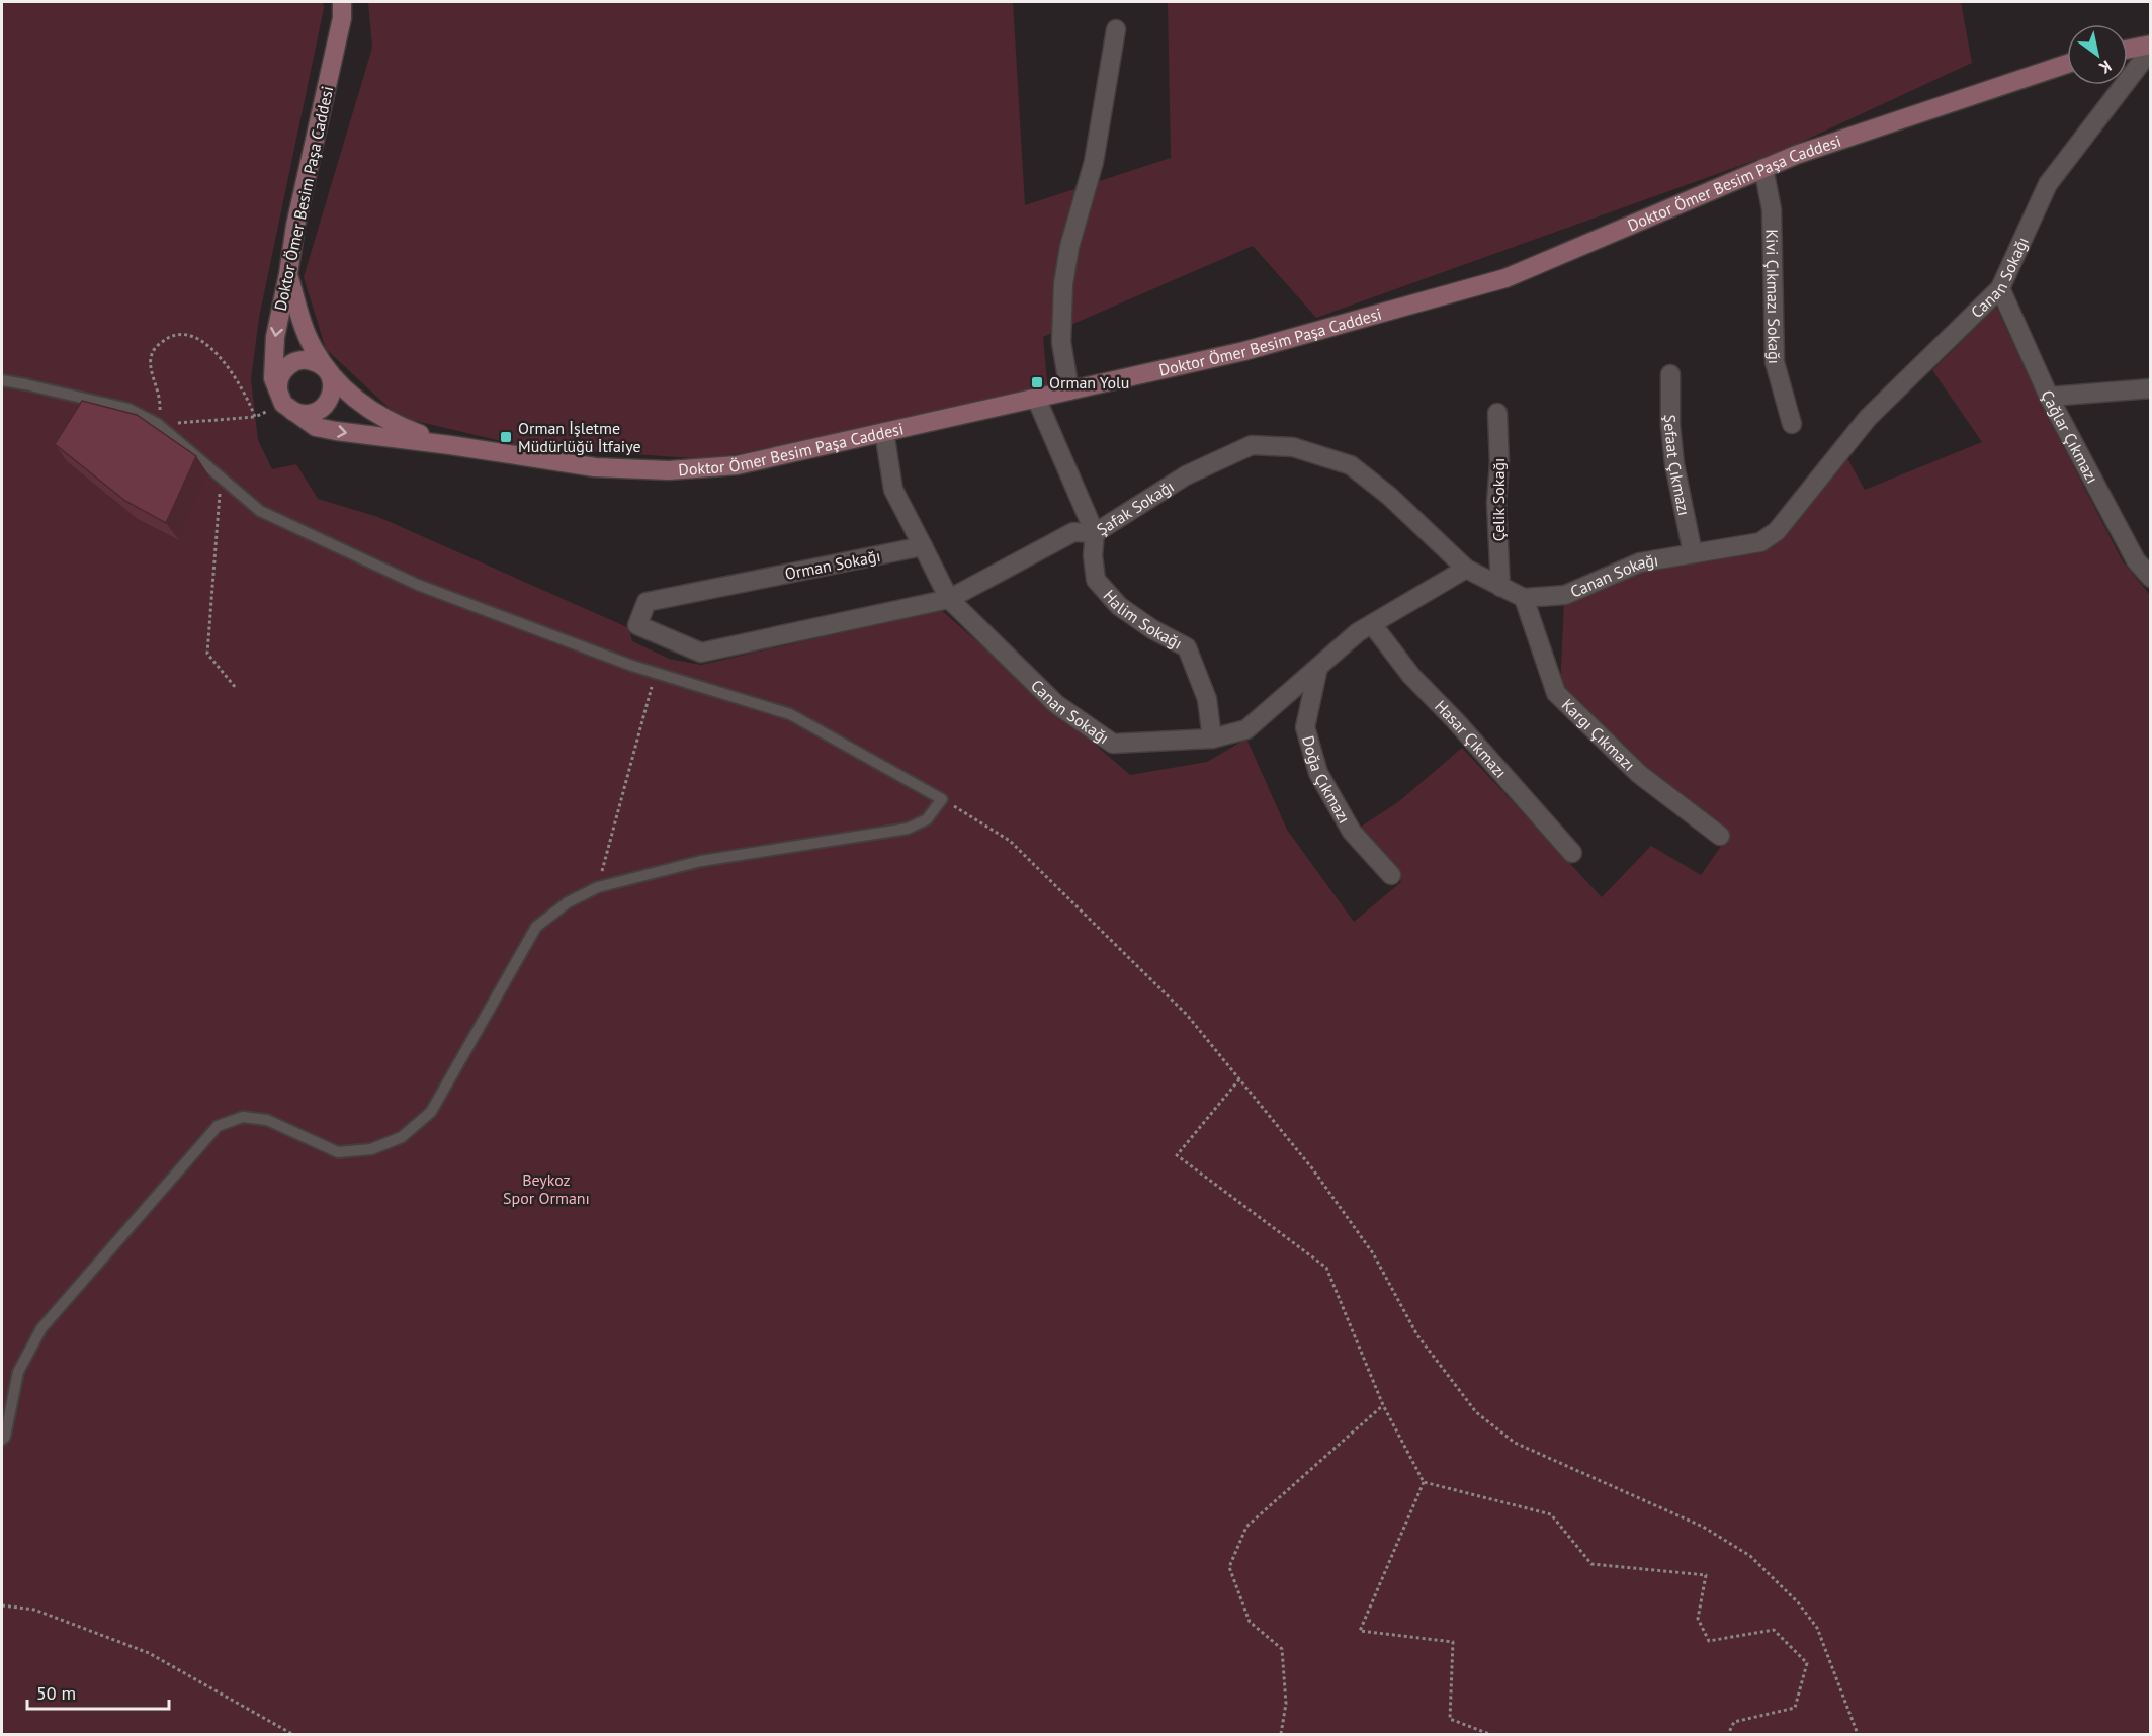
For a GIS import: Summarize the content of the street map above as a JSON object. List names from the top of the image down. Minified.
{"streets":{"street":["Doktor Ömer Besim Paşa Caddesi","Canan Sokağı","Kivi Çıkmazı Sokağı","Çağlar Çıkmazı","Şefaat Çıkmazı","Çelik Sokağı","Şafak Sokağı","Orman Sokağı","Halim Sokağı","Kargı Çıkmazı","Hasar Çıkmazı","Doğa Çıkmazı"]},"crossings":[["Doktor Ömer Besim Paşa Caddesi","Kivi Çıkmazı Sokağı"],["Doktor Ömer Besim Paşa Caddesi","Halim Sokağı"],["Canan Sokağı","Çağlar Çıkmazı"],["Canan Sokağı","Şefaat Çıkmazı"],["Canan Sokağı","Çelik Sokağı"],["Canan Sokağı","Şafak Sokağı"],["Canan Sokağı","Orman Sokağı"],["Canan Sokağı","Halim Sokağı"],["Canan Sokağı","Kargı Çıkmazı"],["Canan Sokağı","Hasar Çıkmazı"],["Canan Sokağı","Doğa Çıkmazı"],["Şafak Sokağı","Orman Sokağı"],["Şafak Sokağı","Halim Sokağı"]],"parks":["Beykoz Spor Ormanı"],"places":{"transit":["Orman Yolu","Orman İşletme Müdürlüğü İtfaiye"]},"scale_bar":"50 m","north":"bottom right"}
